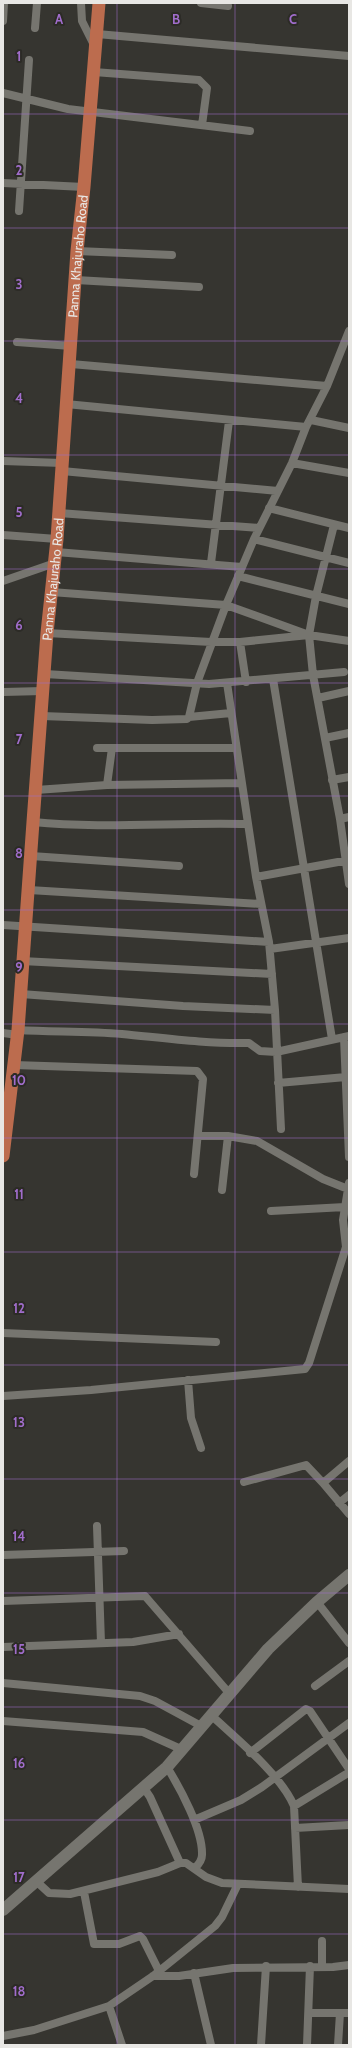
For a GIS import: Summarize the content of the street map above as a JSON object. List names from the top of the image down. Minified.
{"streets":{"main road":["Panna Khajuraho Road"]},"grid":{"columns":["A","B","C"],"rows":["1","2","3","4","5","6","7","8","9","10","11","12","13","14","15","16","17","18"]}}
